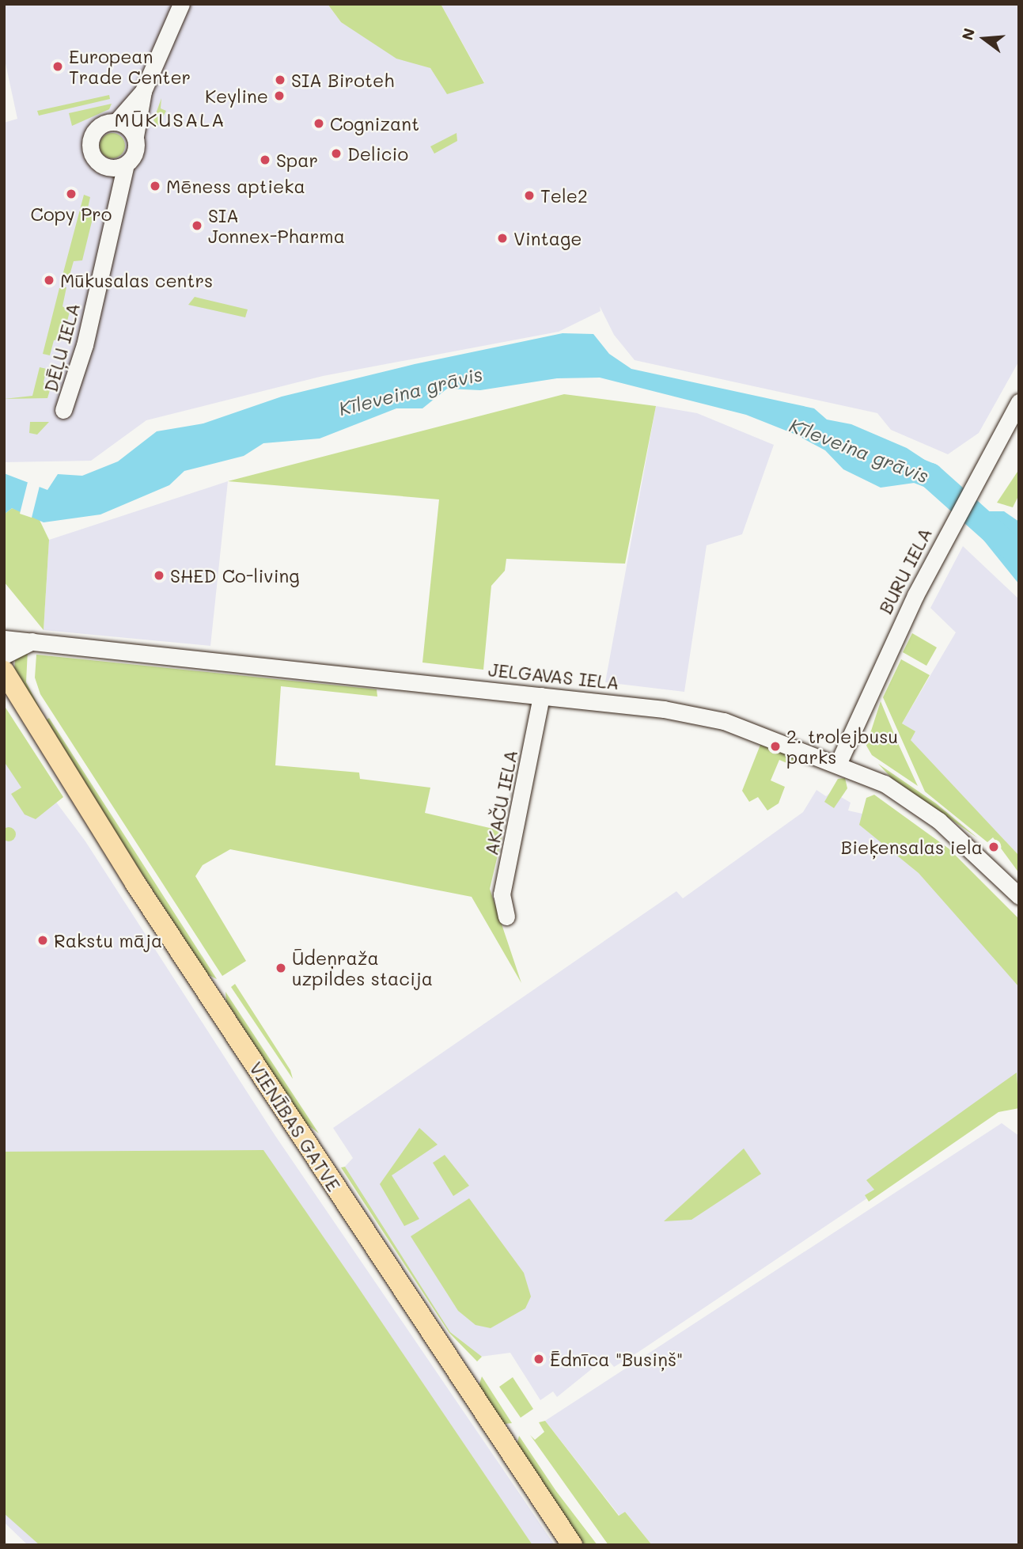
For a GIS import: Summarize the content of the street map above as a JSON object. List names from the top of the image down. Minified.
{"streets":{"main road":["VIENĪBAS GATVE"],"street":["DĒĻU IELA","BURU IELA","JELGAVAS IELA","AKAČU IELA"]},"crossings":[["BURU IELA","JELGAVAS IELA"],["JELGAVAS IELA","AKAČU IELA"]],"districts":["MŪKUSALA"],"water":["Kīleveina grāvis"],"places":["European Trade Center","SIA Biroteh","Keyline","Cognizant","Delicio","Spar","Mēness aptieka","Copy Pro","Tele2","SIA Jonnex-Pharma","Vintage","Mūkusalas centrs","SHED Co-living","2. trolejbusu parks","Bieķensalas iela","Rakstu māja","Ūdeņraža uzpildes stacija","Ēdnīca \"Busiņš\""],"north":"left"}
